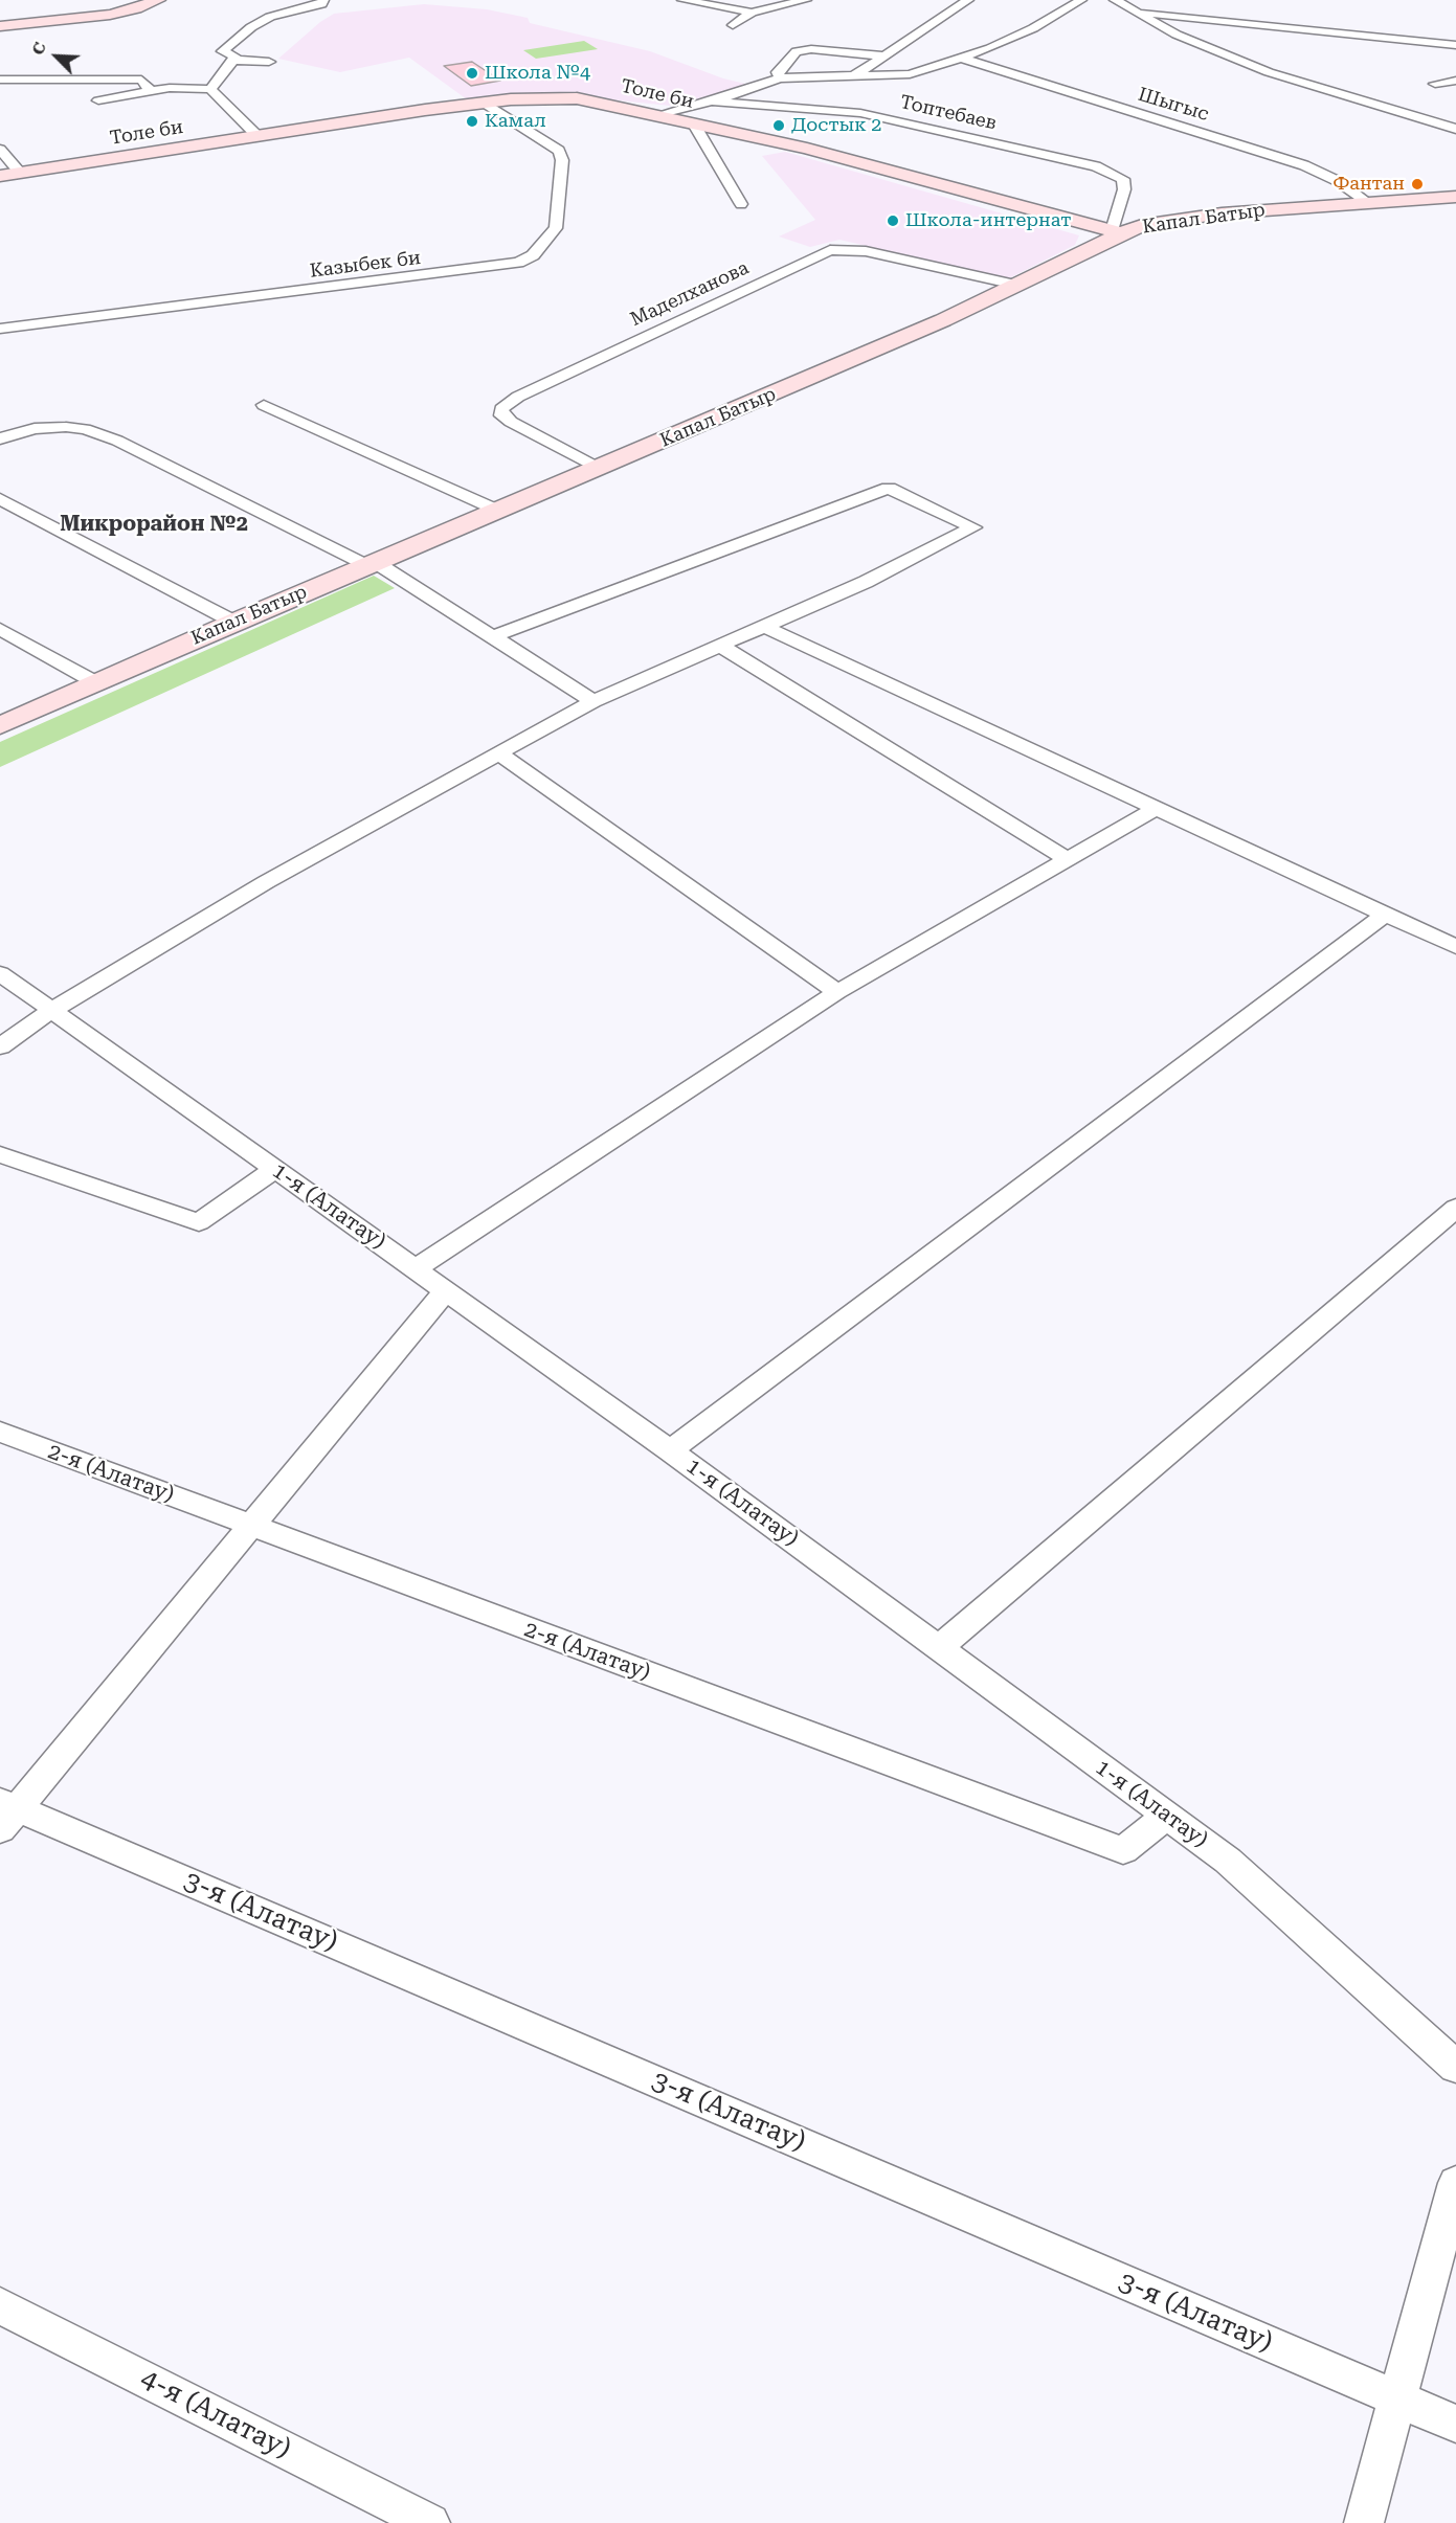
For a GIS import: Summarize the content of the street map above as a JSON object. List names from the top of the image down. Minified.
{"streets":{"main road":["Толе би","Капал Батыр"],"street":["Шыгыс","Топтебаев","Казыбек би","Маделханова","1-я (Алатау)","2-я (Алатау)","3-я (Алатау)","4-я (Алатау)"]},"crossings":[["Толе би","Топтебаев"],["Толе би","Капал Батыр"],["Толе би","Казыбек би"],["Шыгыс","Капал Батыр"],["Топтебаев","Капал Батыр"],["Капал Батыр","Маделханова"],["1-я (Алатау)","2-я (Алатау)"]],"districts":["Микрорайон №2"],"places":["Школа №4","Камал","Достык 2","Фантан","Школа-интернат"],"north":"top left"}
